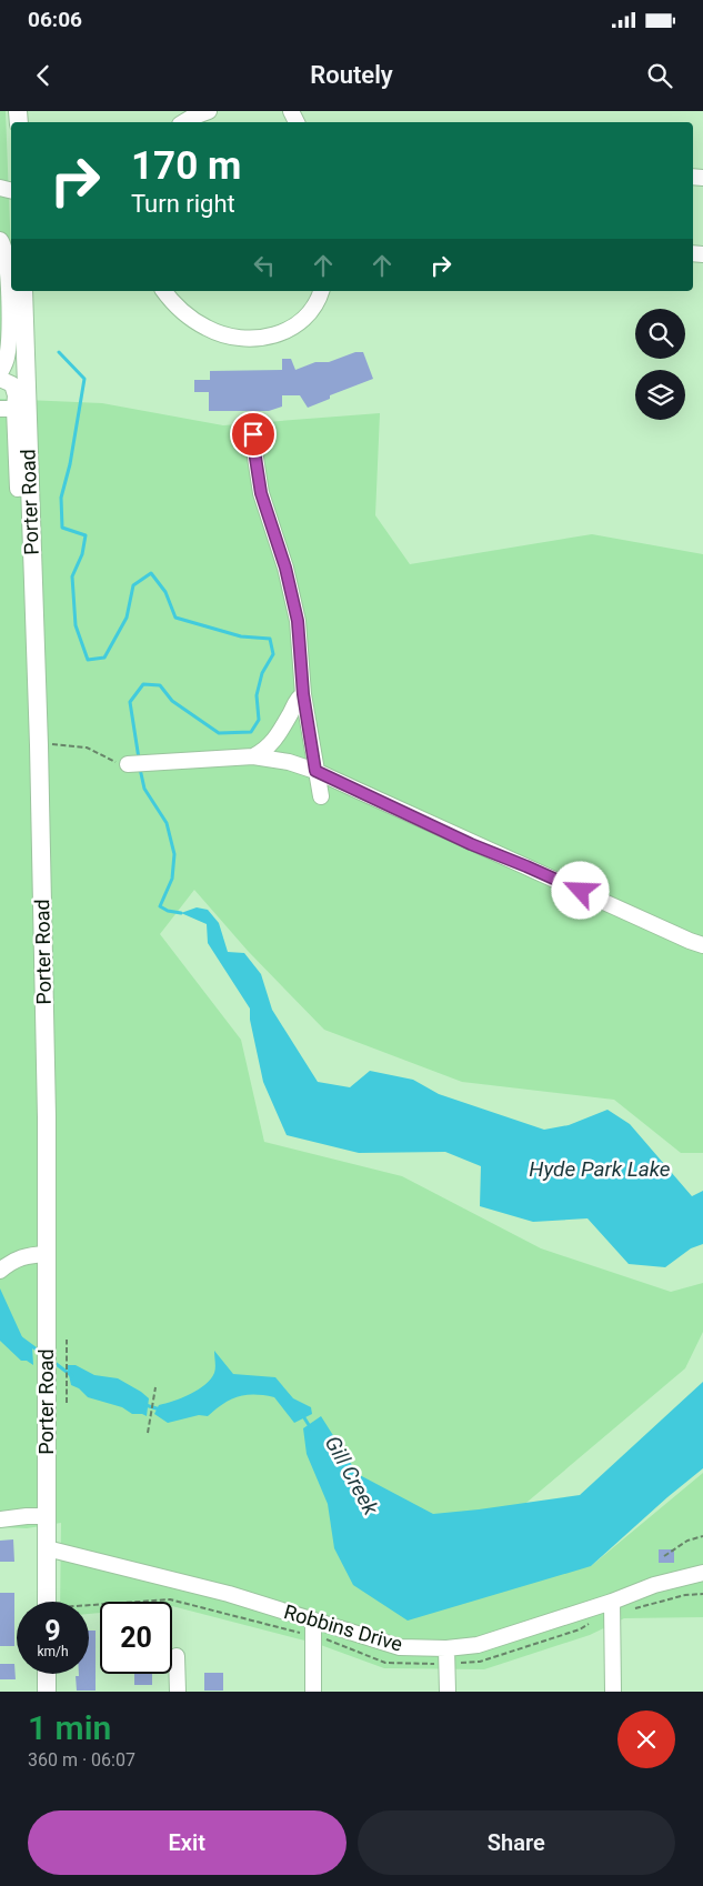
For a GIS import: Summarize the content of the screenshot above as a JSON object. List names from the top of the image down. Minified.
{"streets":{"main road":["Porter Road"],"street":["Robbins Drive"]},"crossings":[["Porter Road","Robbins Drive"]],"water":["Hyde Park Lake","Gill Creek"],"page":{"status":"06:06","header":"Routely","turn":["170 m","Turn right"],"speed":"9 km/h","limit":"20","heading":["1 min","360 m · 06:07"],"buttons":["Exit","Share"]}}
